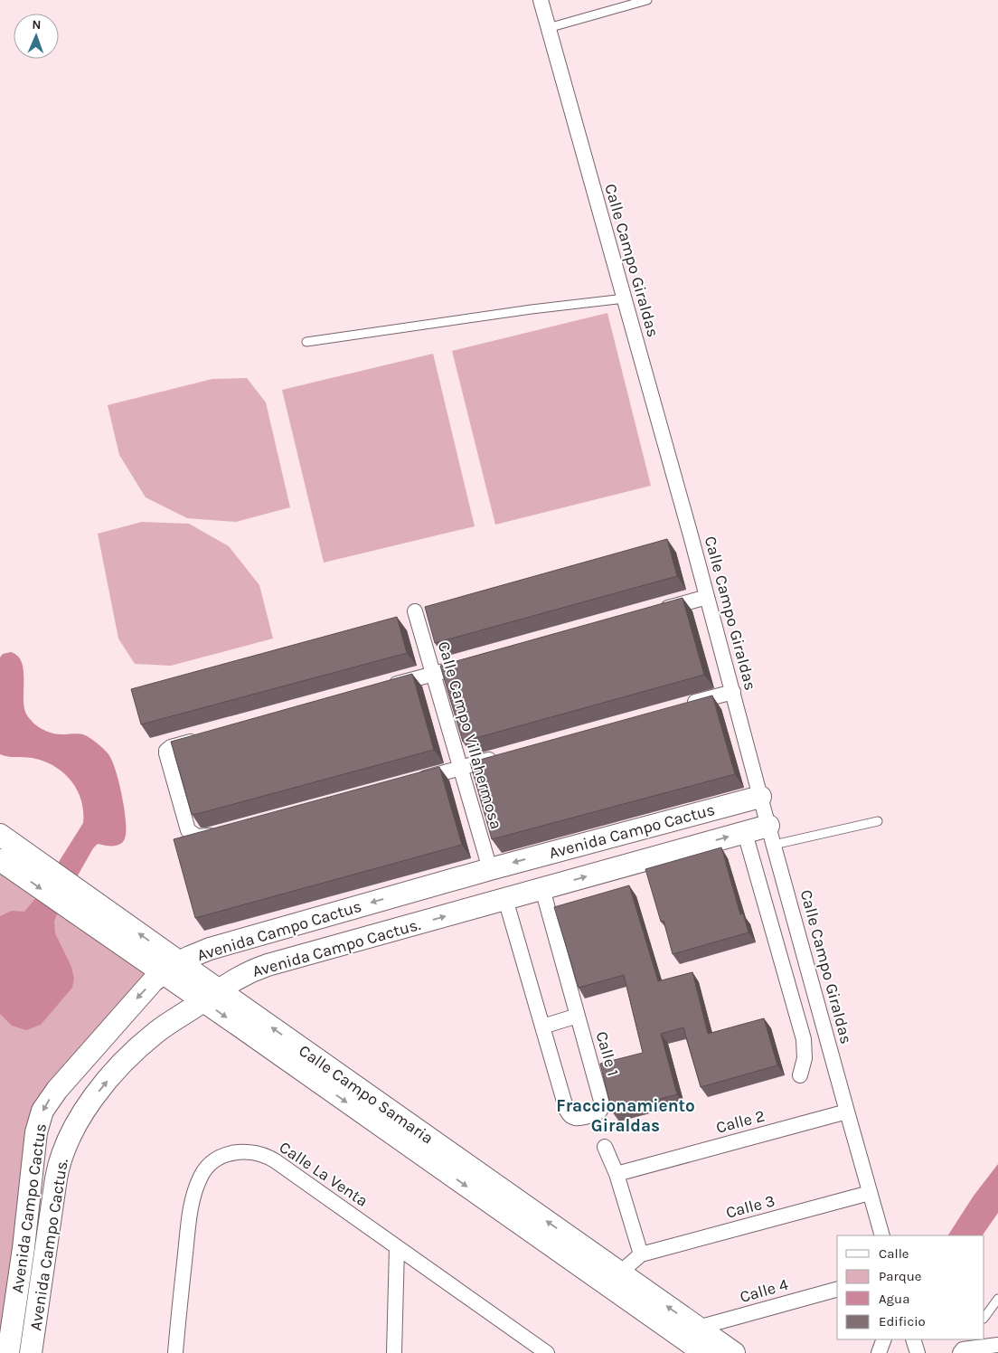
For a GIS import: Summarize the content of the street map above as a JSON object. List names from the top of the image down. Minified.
{"streets":{"street":["Calle Campo Giraldas","Calle Campo Villahermosa","Avenida Campo Cactus","Avenida Campo Cactus.","Calle 1","Calle Campo Samaria","Calle 2","Calle La Venta","Calle 3","Calle 4"]},"crossings":[["Calle Campo Giraldas","Avenida Campo Cactus"],["Calle Campo Giraldas","Avenida Campo Cactus."],["Calle Campo Giraldas","Calle 2"],["Calle Campo Giraldas","Calle 3"],["Calle Campo Villahermosa","Avenida Campo Cactus"],["Avenida Campo Cactus","Calle Campo Samaria"],["Avenida Campo Cactus.","Calle 1"],["Avenida Campo Cactus.","Calle Campo Samaria"],["Calle Campo Samaria","Calle 4"]],"one_way":["Avenida Campo Cactus","Avenida Campo Cactus."],"districts":["Fraccionamiento Giraldas"],"legend":["Calle","Parque","Agua","Edificio"],"north":"top"}
